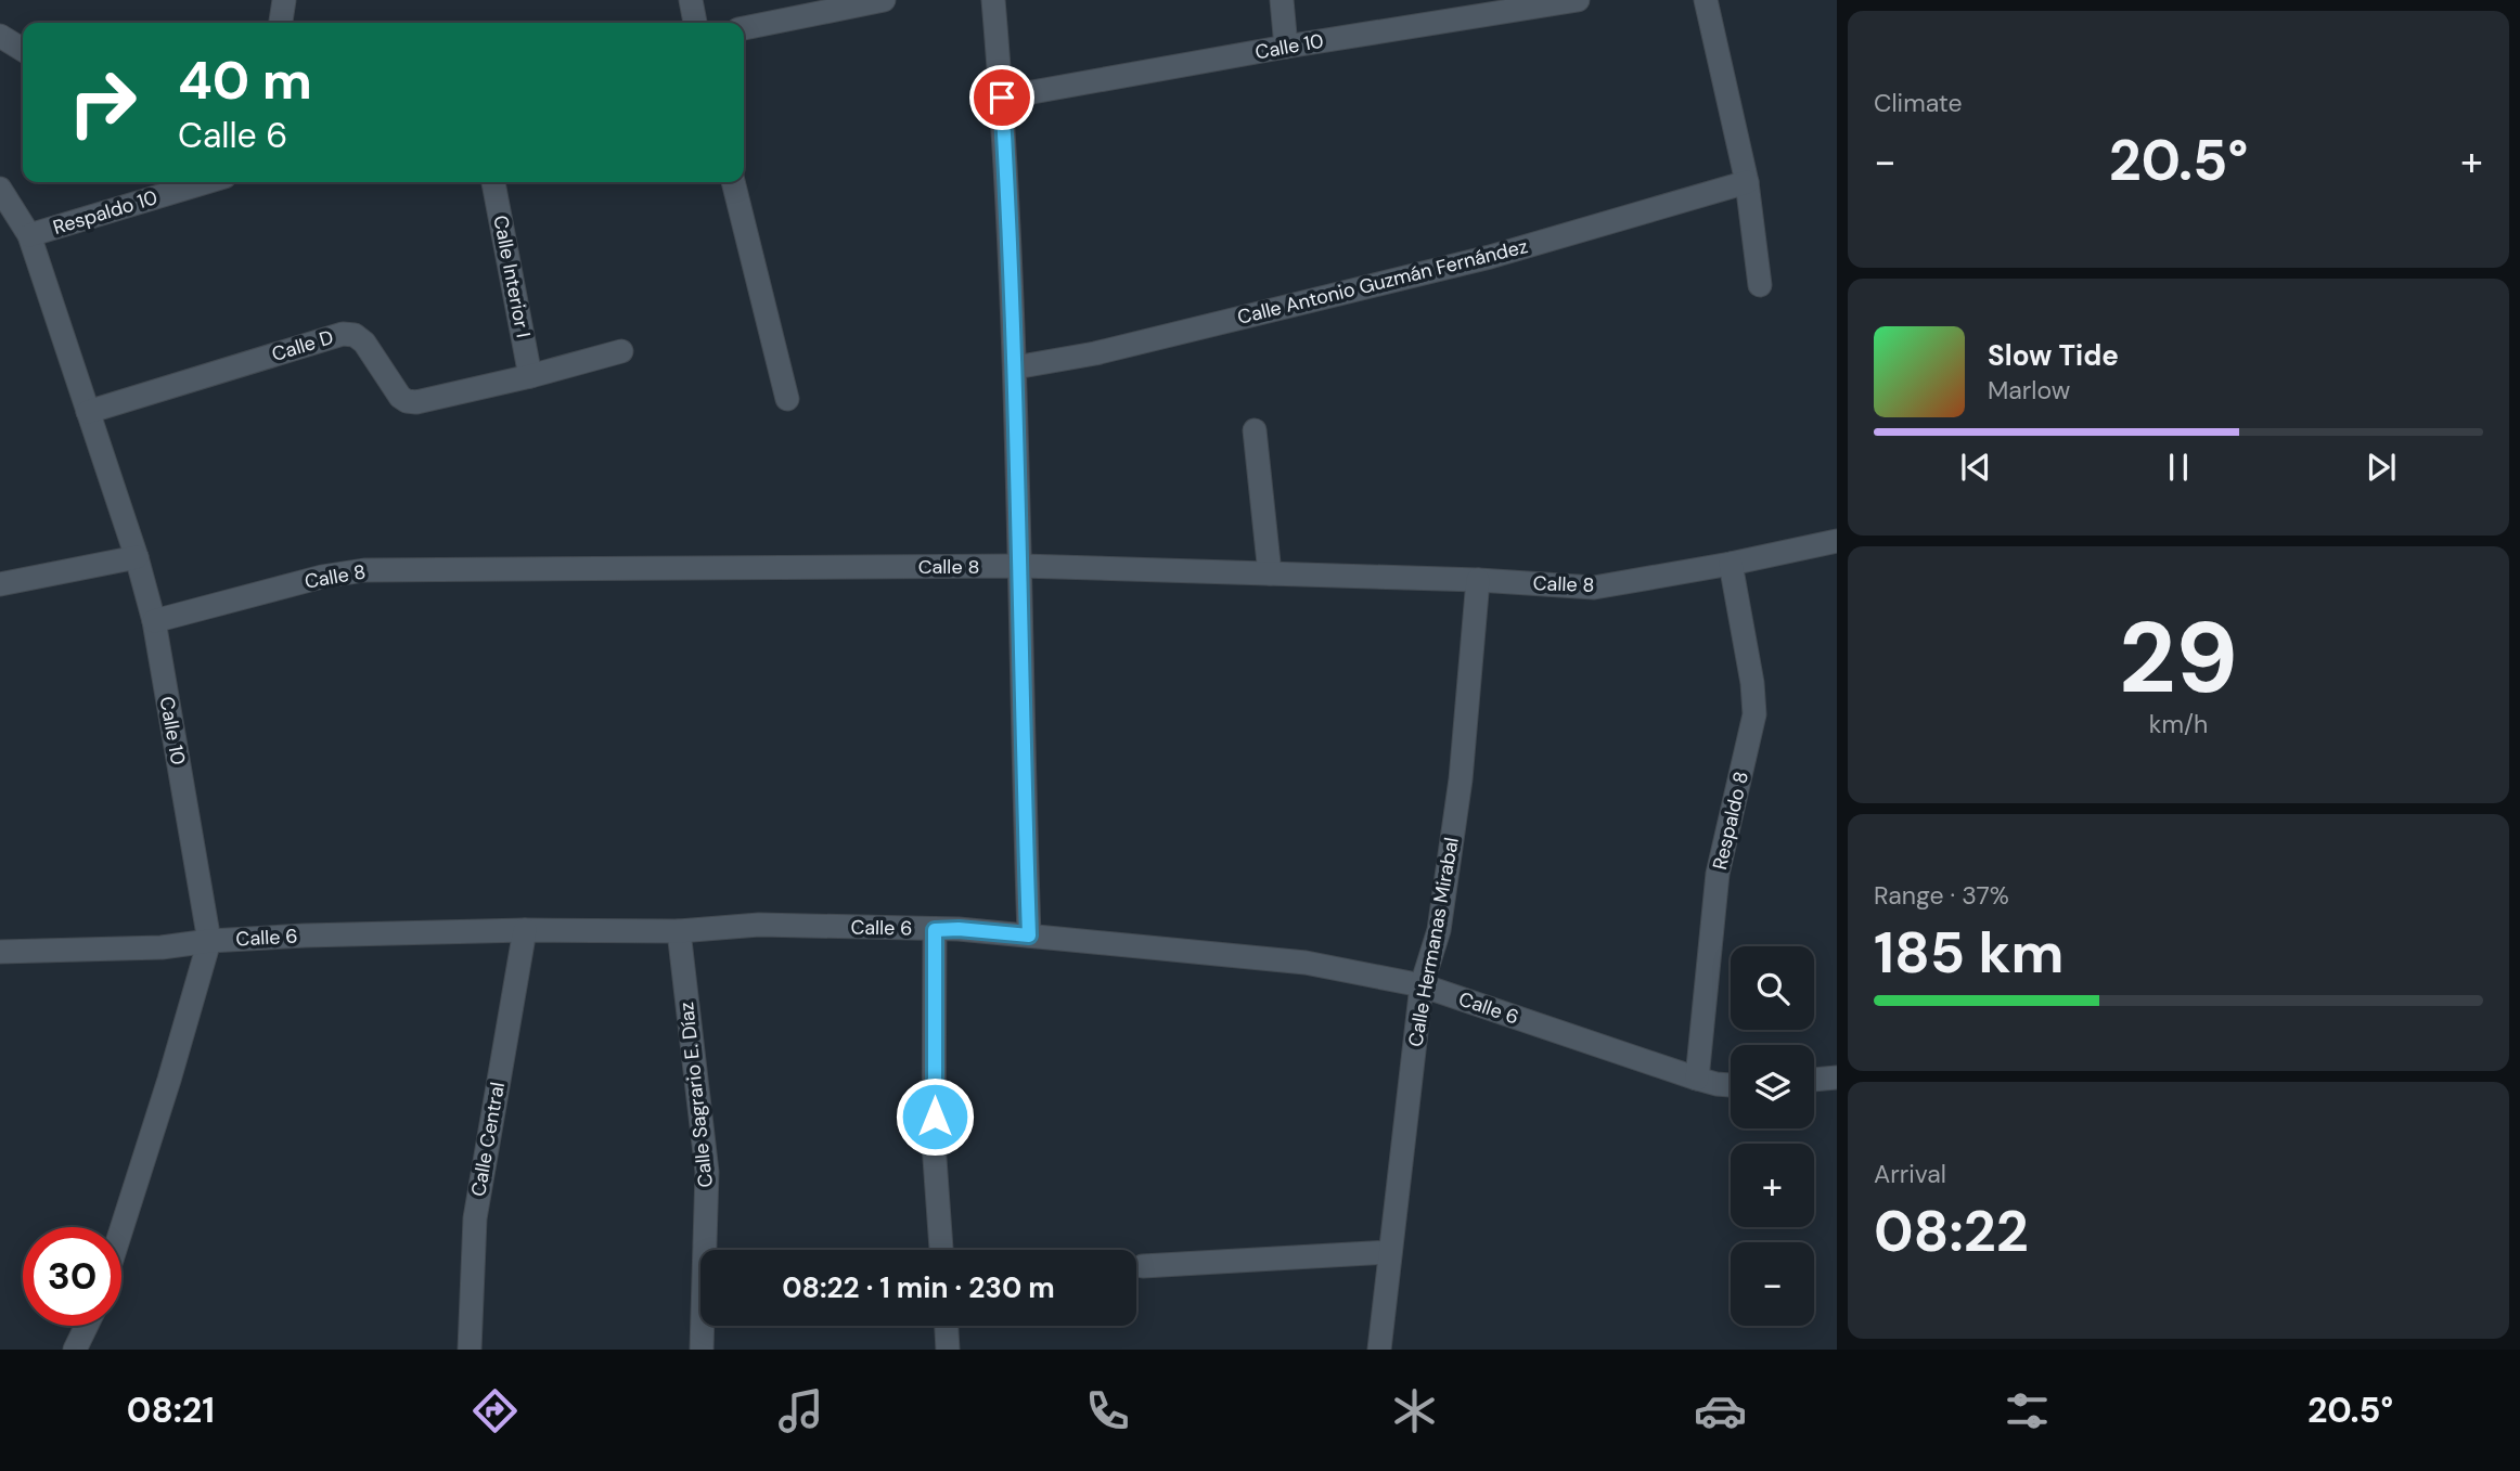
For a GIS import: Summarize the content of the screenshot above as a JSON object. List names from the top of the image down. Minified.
{"streets":{"street":["Calle 10","Respaldo 10","Calle Interior I","Calle Antonio Guzmán Fernández","Calle D","Calle 8","Respaldo 8","Calle 6","Calle Hermanas Mirabal","Calle Sagrario E. Díaz","Calle Central"]},"crossings":[["Calle 10","Respaldo 10"],["Calle 10","Calle D"],["Calle 10","Calle 8"],["Calle 10","Calle 6"],["Calle Interior I","Calle D"],["Calle 8","Respaldo 8"],["Calle 8","Calle Hermanas Mirabal"],["Respaldo 8","Calle 6"],["Calle 6","Calle Hermanas Mirabal"],["Calle 6","Calle Sagrario E. Díaz"],["Calle 6","Calle Central"]],"page":{"tile":["Climate",["29","km/h"],["Range · 37%","185 km"],["Arrival","08:22"]],"turn":["40 m","Calle 6"],"heat":["−","20.5°","+"],"song":["Slow Tide","Marlow"],"map_buttons":["+","−"],"limit":"30","trip":"08:22 · 1 min · 230 m","tabs":["08:21","20.5°"]}}
